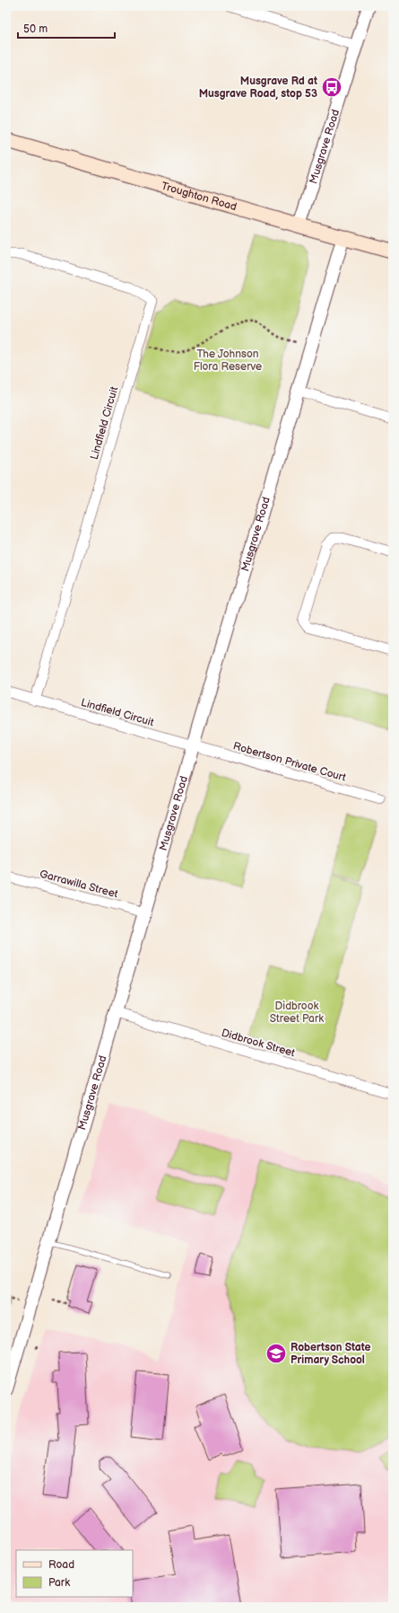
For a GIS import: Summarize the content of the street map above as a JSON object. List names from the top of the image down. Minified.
{"streets":{"main road":["Troughton Road"],"street":["Musgrave Road","Lindfield Circuit","Robertson Private Court","Garrawilla Street","Didbrook Street"]},"crossings":[["Musgrave Road","Troughton Road"],["Musgrave Road","Lindfield Circuit"],["Musgrave Road","Robertson Private Court"],["Musgrave Road","Garrawilla Street"],["Musgrave Road","Didbrook Street"],["Lindfield Circuit","Robertson Private Court"]],"parks":["The Johnson Flora Reserve","Didbrook Street Park"],"places":{"bus stop":["Musgrave Rd at Musgrave Road, stop 53"],"school or university":["Robertson State Primary School"]},"legend":["Road","Park"],"scale_bar":"50 m"}
